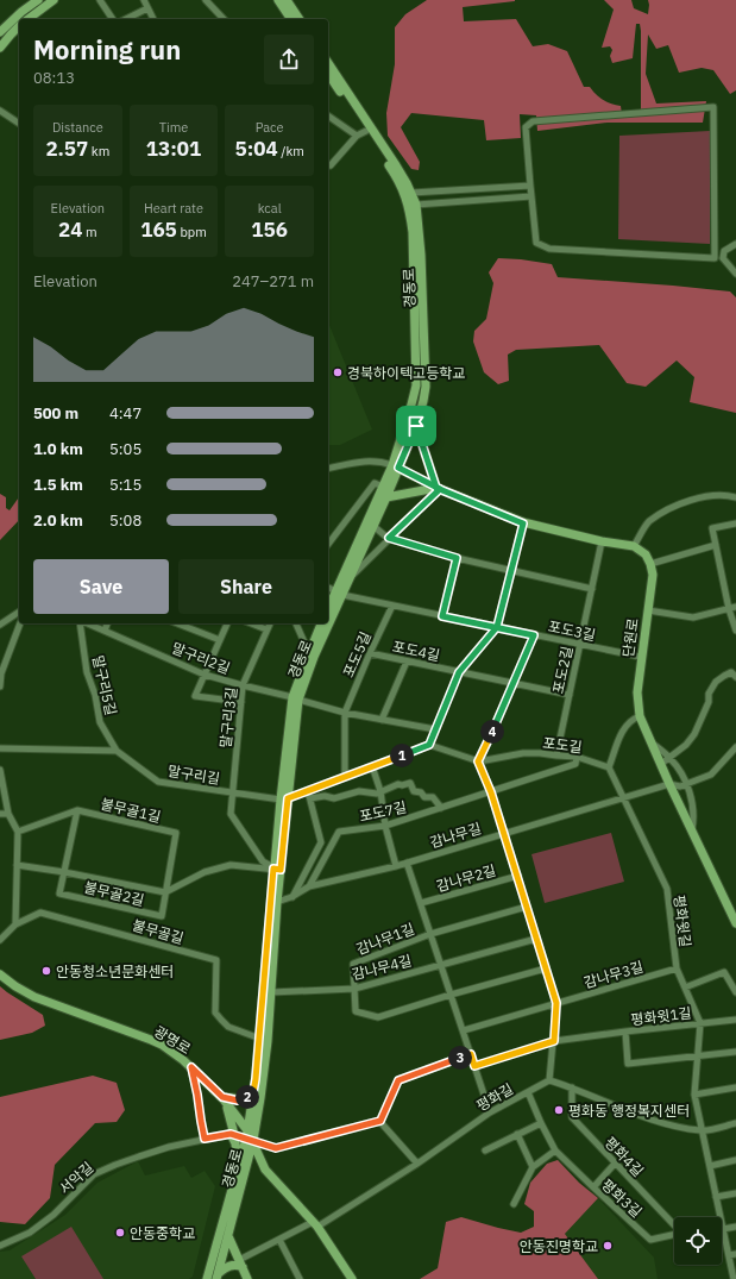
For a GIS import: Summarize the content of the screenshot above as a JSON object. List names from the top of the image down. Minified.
{"streets":{"street":["경동로","포도3길","단원로","포도4길","포도5길","말구리2길","포도2길","말구리5길","말구리3길","포도길","말구리길","불무골1길","포도7길","감나무길","감나무2길","불무골2길","평화윗길","불무골길","감나무1길","감나무4길","감나무3길","평화윗1길","광명로","평화길","평화4길","서악길","평화3길"]},"crossings":[["경동로","포도3길"],["경동로","말구리2길"],["경동로","말구리3길"],["경동로","말구리길"],["경동로","감나무길"],["경동로","불무골길"],["경동로","감나무4길"],["경동로","광명로"],["경동로","서악길"],["포도3길","단원로"],["포도3길","포도5길"],["포도3길","포도2길"],["단원로","감나무길"],["포도4길","포도5길"],["포도4길","포도2길"],["포도5길","말구리2길"],["말구리2길","말구리3길"],["포도2길","포도길"],["말구리5길","말구리길"],["말구리3길","말구리길"],["포도길","포도7길"],["불무골1길","불무골2길"],["포도7길","감나무길"],["감나무길","감나무2길"],["감나무길","평화윗길"],["감나무2길","감나무1길"],["감나무2길","감나무4길"],["감나무2길","평화길"],["평화윗길","감나무3길"],["평화윗길","평화윗1길"],["감나무1길","감나무4길"],["광명로","평화길"],["광명로","서악길"],["평화길","평화3길"]],"places":["경북하이텍고등학교","안동청소년문화센터","평화동 행정복지센터","안동중학교","안동진명학교"],"page":{"heading":["Morning run","08:13"],"stats":[["Distance","2.57 km"],["Time","13:01"],["Pace","5:04 /km"],["Elevation","24 m"],["Heart rate","165 bpm"],["kcal","156"]],"chart":["Elevation","247–271 m"],"list":[{"name":"500 m","note":"4:47"},{"name":"1.0 km","note":"5:05"},{"name":"1.5 km","note":"5:15"},{"name":"2.0 km","note":"5:08"}],"buttons":["Save","Share"],"pins":["4","1","3","2"]}}
